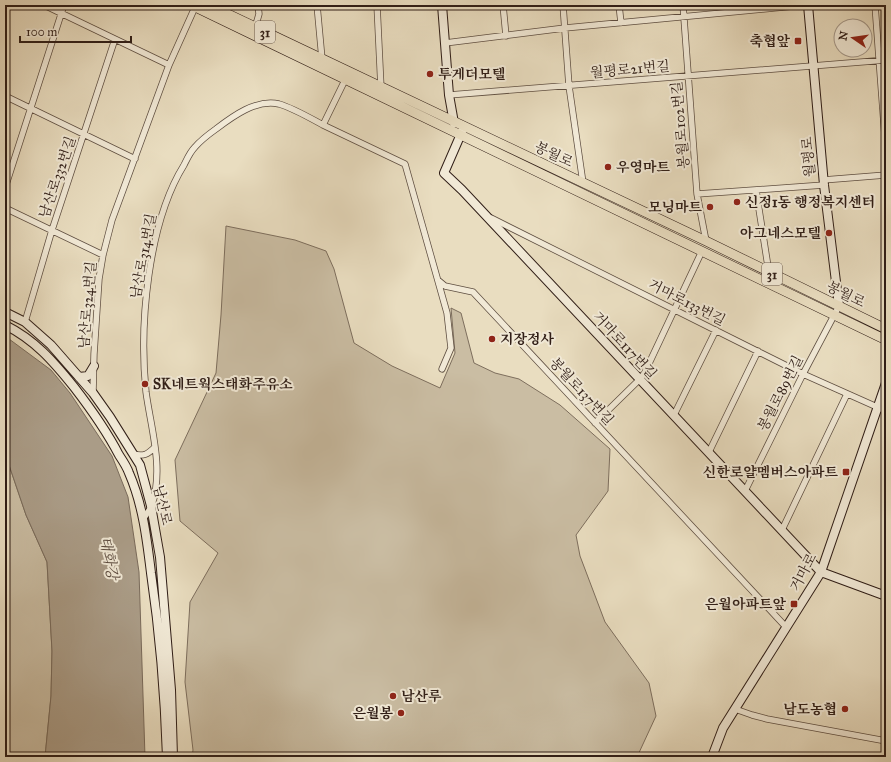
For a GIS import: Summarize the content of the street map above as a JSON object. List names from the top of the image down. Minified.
{"streets":{"main road":["31","봉월로","월평로","거마로117번길","남산로","거마로"],"street":["월평로21번길","봉월로102번길","남산로332번길","남산로314번길","거마로133번길","남산로324번길","봉월로137번길","봉월로89번길"]},"crossings":[["월평로21번길","봉월로102번길"],["월평로21번길","월평로"],["봉월로102번길","봉월로"],["봉월로","월평로"],["봉월로","거마로117번길"],["봉월로","봉월로89번길"],["월평로","봉월로89번길"],["남산로332번길","남산로"],["남산로314번길","남산로"],["거마로133번길","거마로117번길"],["거마로133번길","봉월로89번길"],["거마로133번길","거마로"],["남산로324번길","남산로"],["거마로117번길","봉월로89번길"],["거마로117번길","거마로"],["봉월로137번길","거마로"]],"water":["태화강"],"places":{"transit":["축협앞","신한로얄멤버스아파트","은월아파트앞"],"other":["투게더모텔","우영마트","신정1동 행정복지센터","모닝마트","아그네스모텔","지장정사","SK네트웍스태화주유소","남산루","남도농협","은월봉"]},"scale_bar":"100 m","north":"left"}
